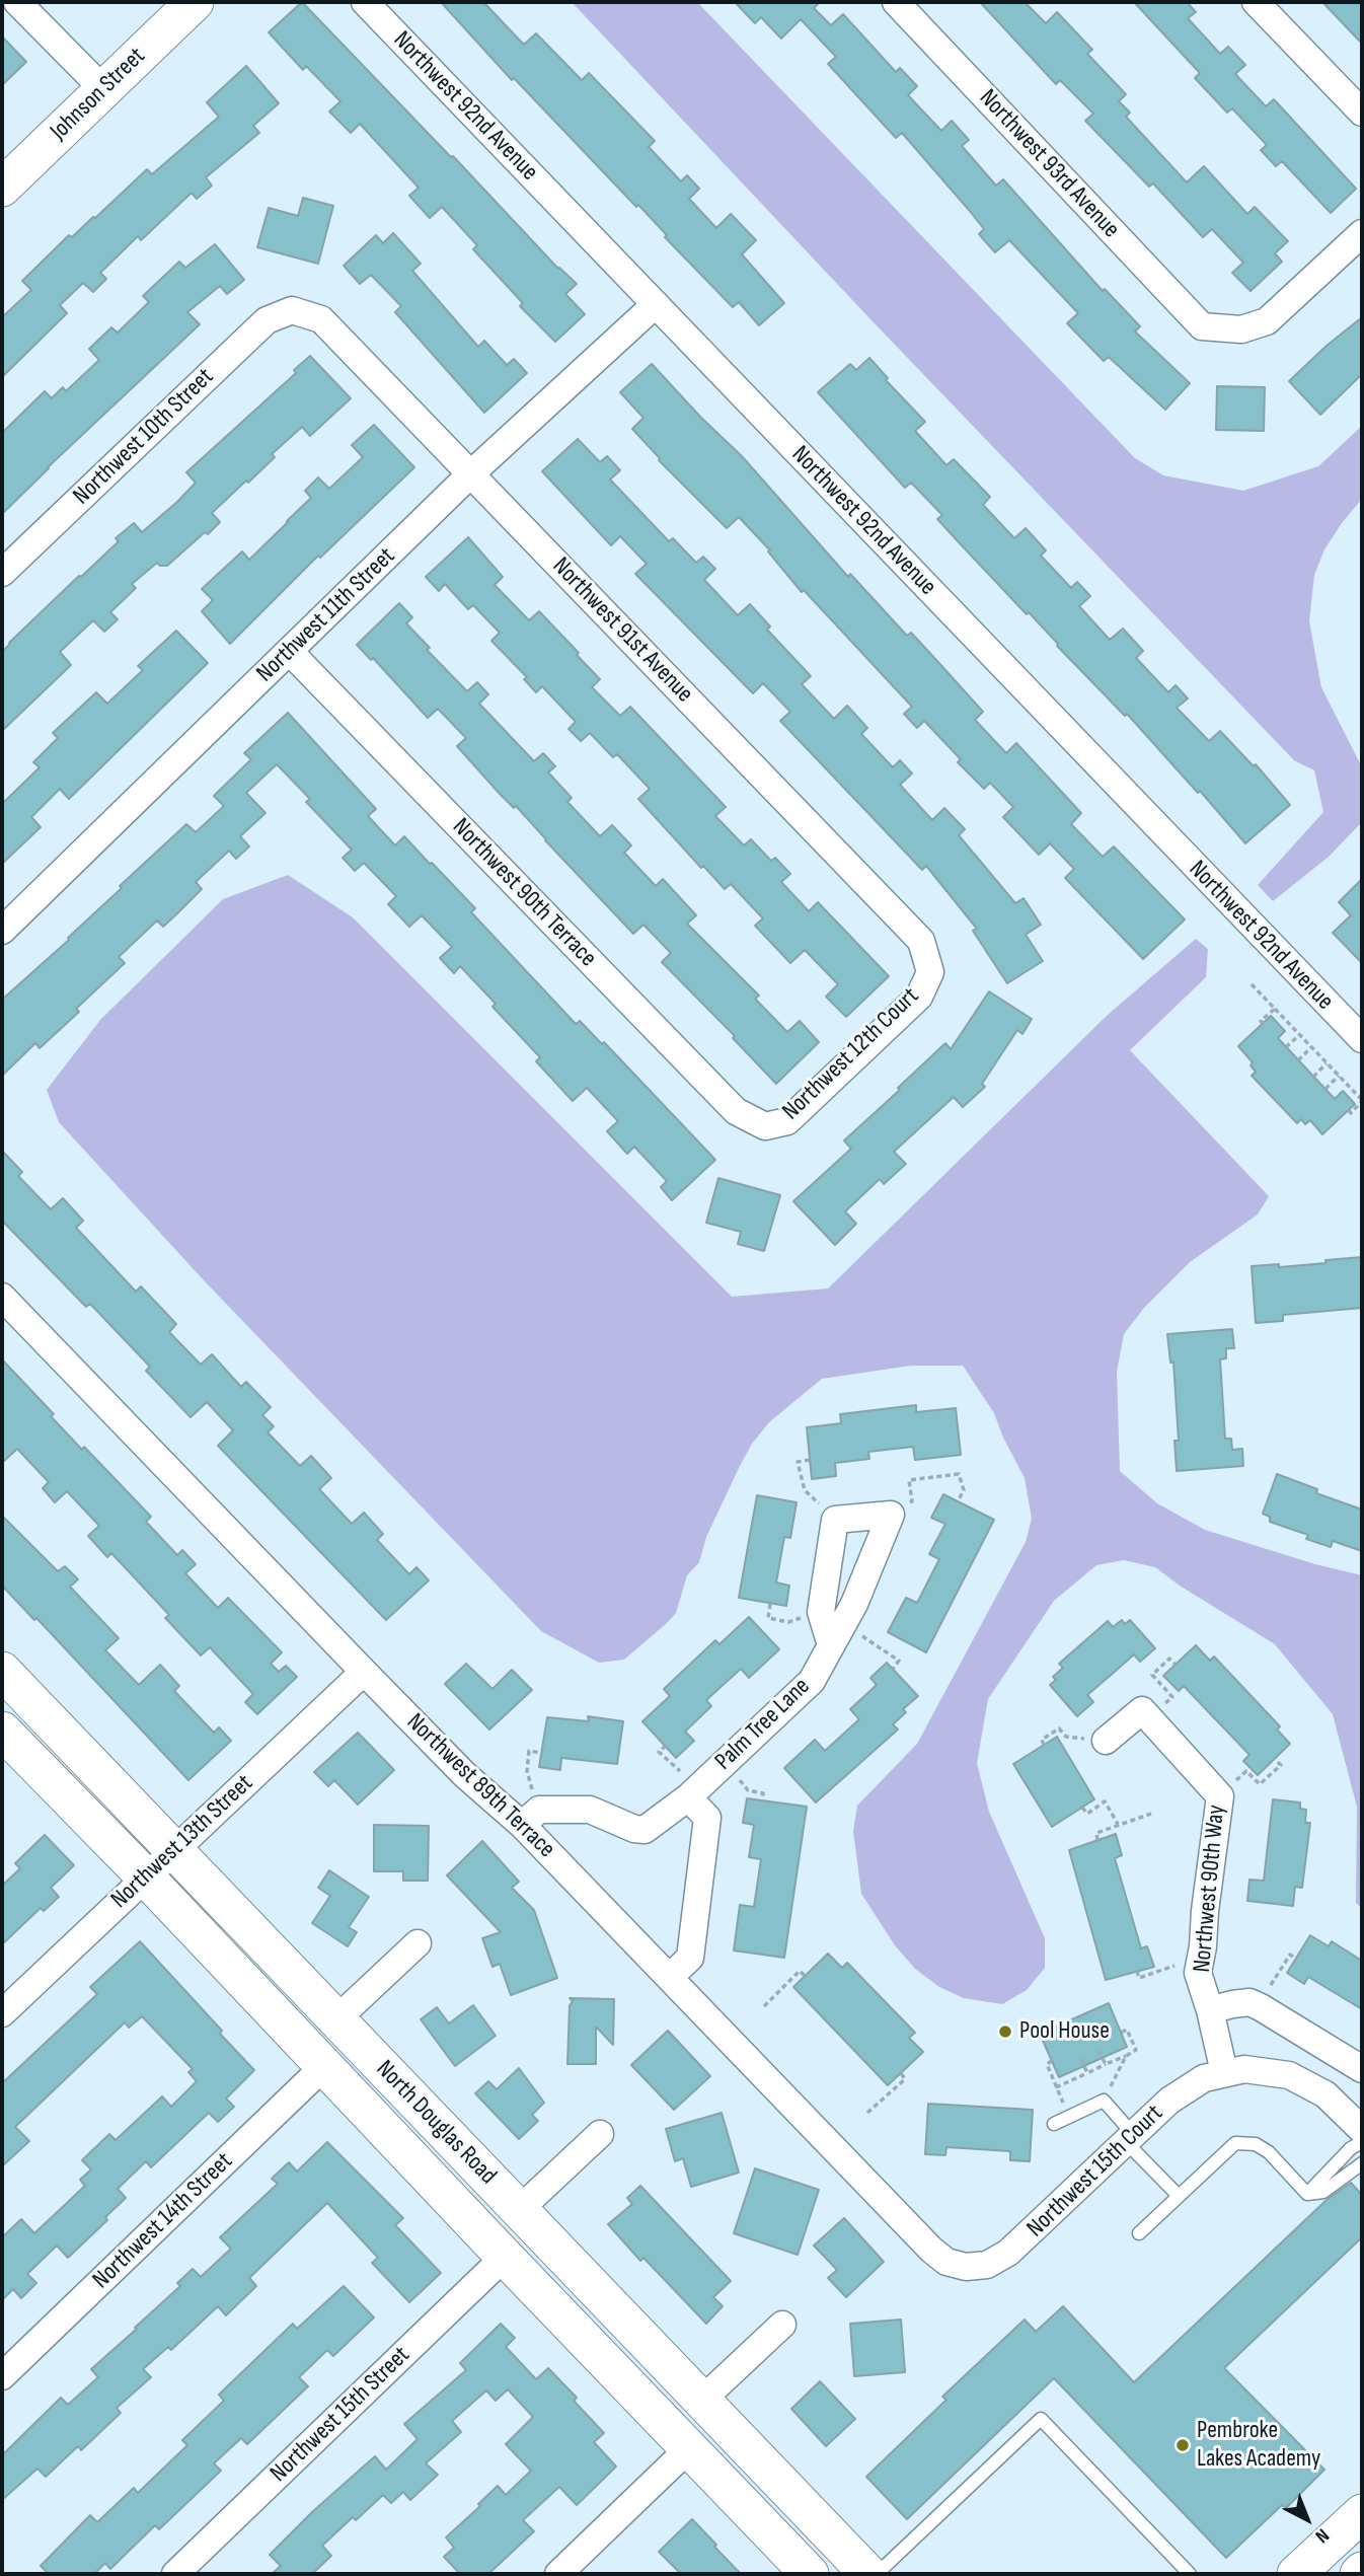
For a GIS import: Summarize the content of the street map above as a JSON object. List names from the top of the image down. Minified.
{"streets":{"main road":["Johnson Street","North Douglas Road"],"street":["Northwest 92nd Avenue","Northwest 93rd Avenue","Northwest 10th Street","Northwest 11th Street","Northwest 91st Avenue","Northwest 90th Terrace","Northwest 12th Court","Palm Tree Lane","Northwest 89th Terrace","Northwest 13th Street","Northwest 90th Way","Northwest 15th Court","Northwest 14th Street","Northwest 15th Street"]},"crossings":[["Northwest 92nd Avenue","Northwest 11th Street"],["Northwest 10th Street","Northwest 91st Avenue"],["Northwest 11th Street","Northwest 91st Avenue"],["Northwest 11th Street","Northwest 90th Terrace"],["Northwest 91st Avenue","Northwest 12th Court"],["Northwest 90th Terrace","Northwest 12th Court"],["Palm Tree Lane","Northwest 89th Terrace"],["Northwest 89th Terrace","Northwest 13th Street"],["Northwest 89th Terrace","Northwest 15th Court"],["Northwest 13th Street","North Douglas Road"],["Northwest 90th Way","Northwest 15th Court"],["North Douglas Road","Northwest 14th Street"],["North Douglas Road","Northwest 15th Street"]],"places":["Pool House","Pembroke Lakes Academy"],"north":"bottom right"}
